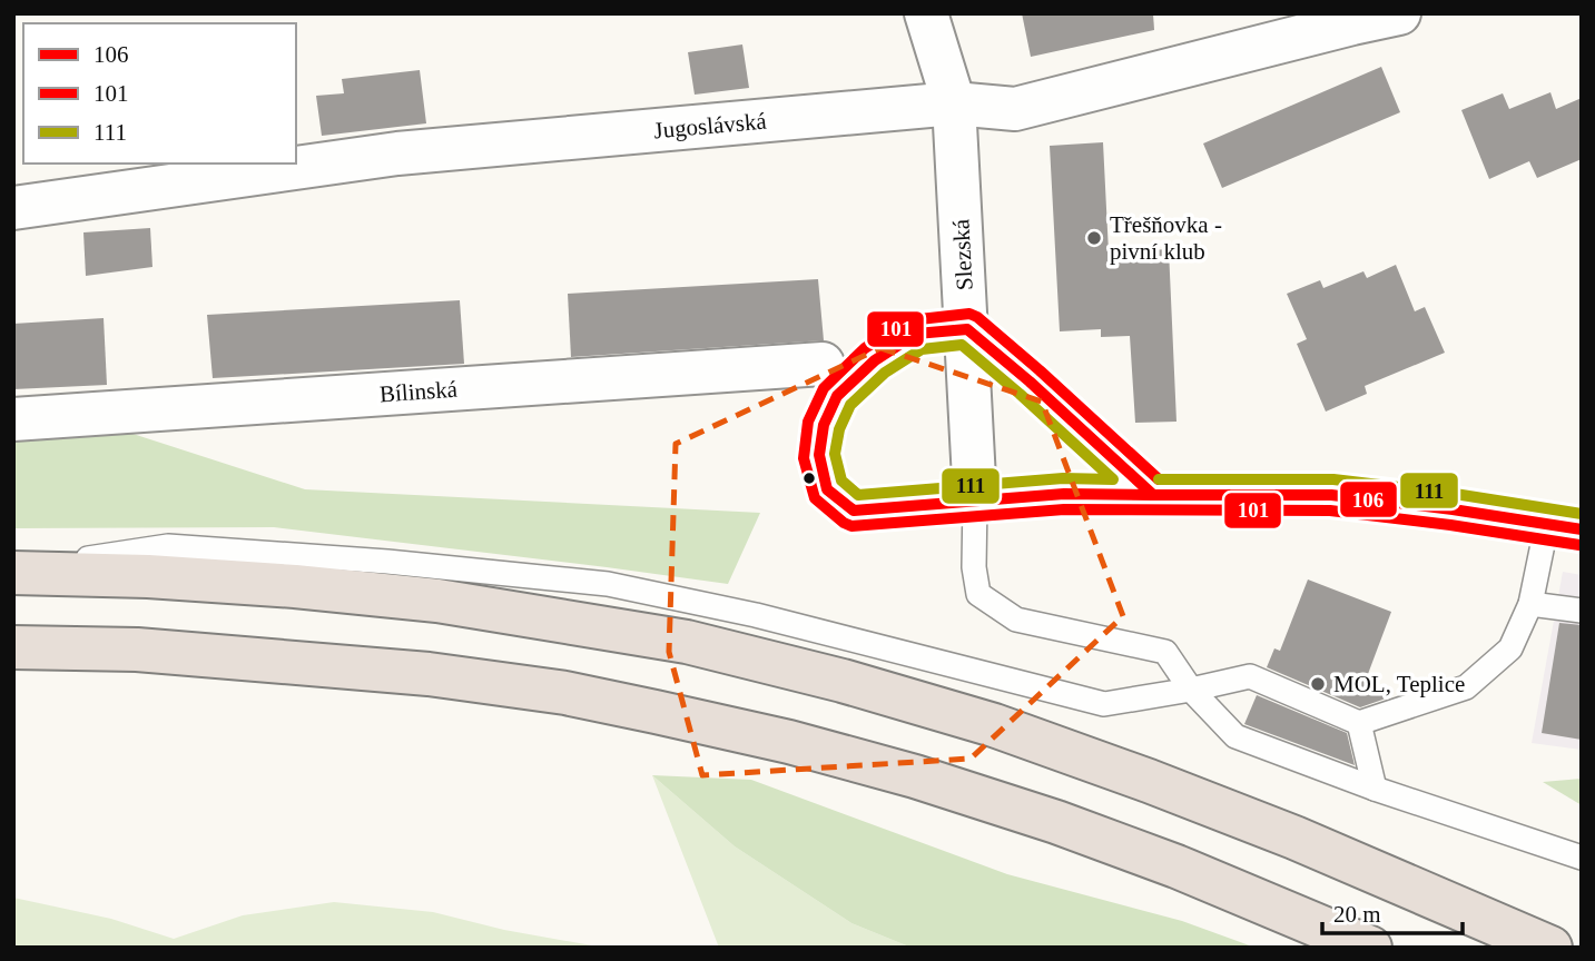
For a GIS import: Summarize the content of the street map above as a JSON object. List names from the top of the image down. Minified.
{"streets":{"street":["Jugoslávská","Slezská","Bílinská"]},"crossings":[["Jugoslávská","Slezská"]],"places":["Třešňovka - pivní klub","MOL, Teplice"],"lines":["transit line 101","transit line 106","transit line 111"],"legend":["106","101","111"],"scale_bar":"20 m"}
